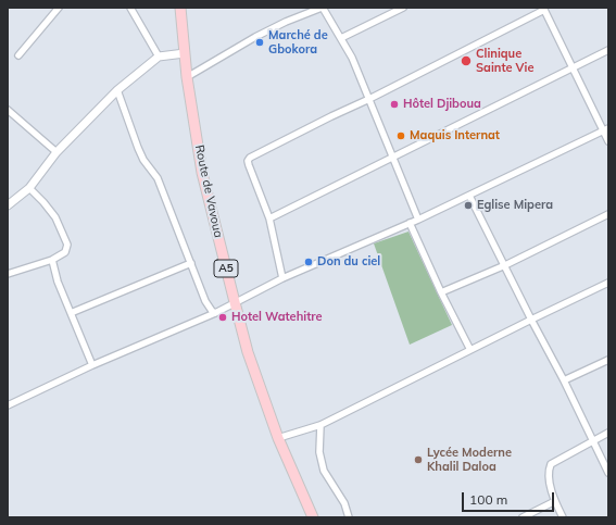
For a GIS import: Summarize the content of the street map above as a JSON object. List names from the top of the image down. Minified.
{"streets":{"main road":["Route de Vavoua","A5"]},"places":["Marché de Gbokora","Clinique Sainte Vie","Hôtel Djiboua","Maquis Internat","Eglise Mipera","Don du ciel","Hotel Watehitre","Lycée Moderne Khalil Daloa"],"scale_bar":"100 m"}
